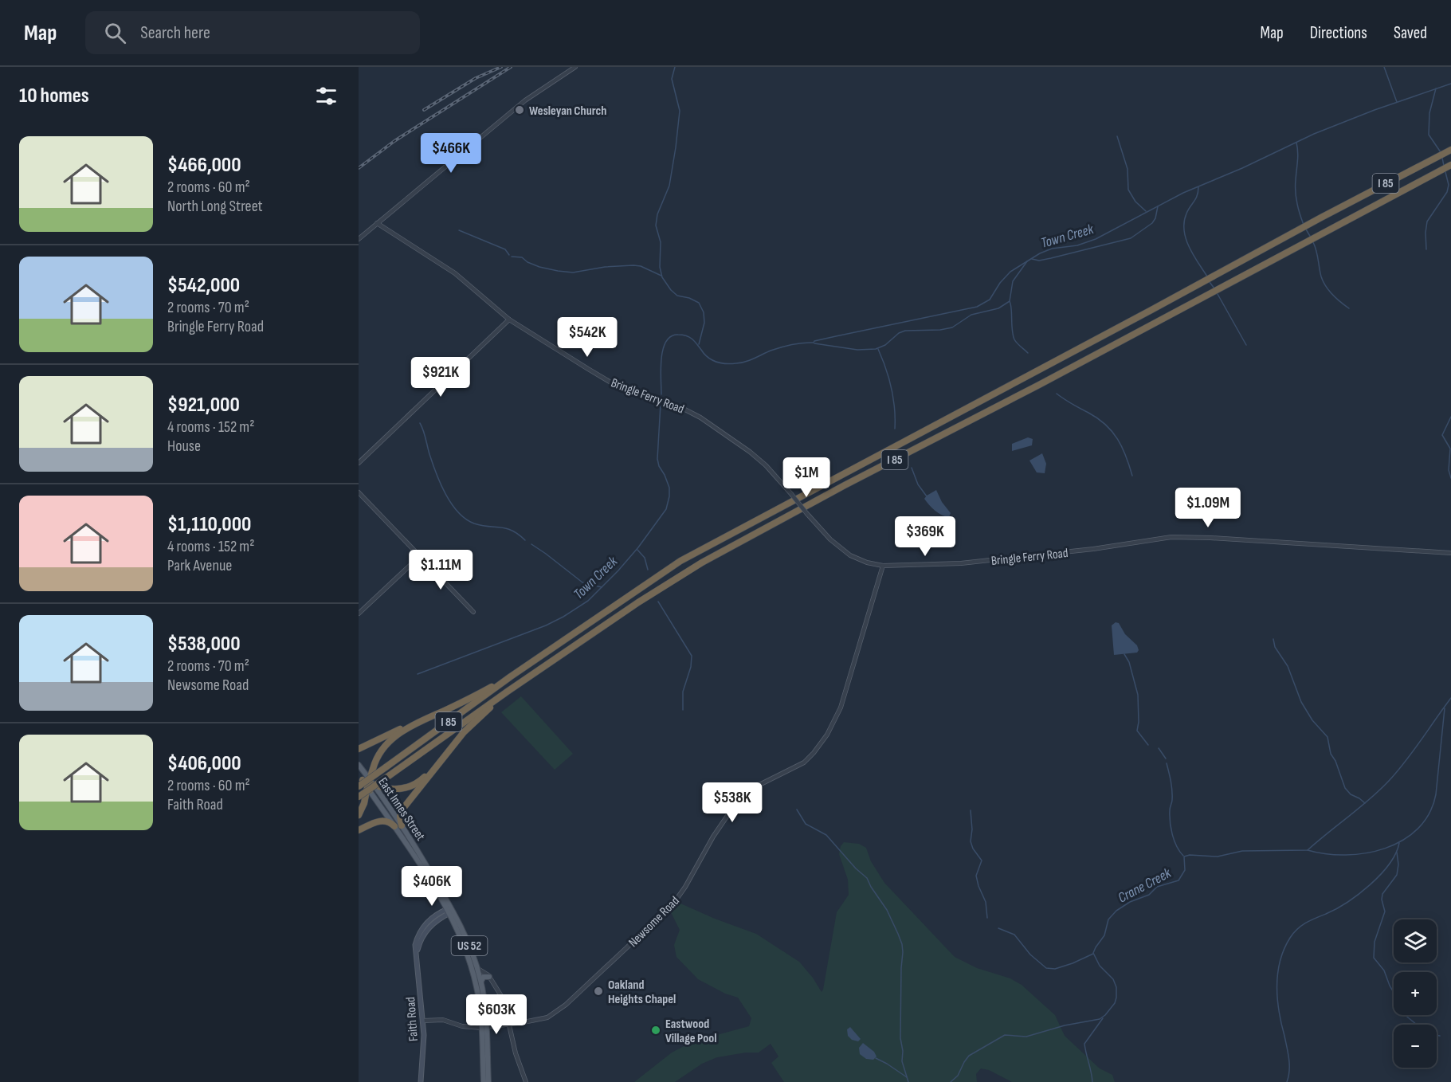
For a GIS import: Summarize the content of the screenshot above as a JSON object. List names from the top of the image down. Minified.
{"streets":{"highway":["I 85"],"main road":["East Innes Street","US 52","Faith Road"],"street":["Bringle Ferry Road","Newsome Road"]},"crossings":[["I 85","East Innes Street"],["Bringle Ferry Road","Newsome Road"],["East Innes Street","Newsome Road"],["East Innes Street","Faith Road"],["Newsome Road","Faith Road"]],"water":["Town Creek","Crane Creek"],"places":["Wesleyan Church","Oakland Heights Chapel","Eastwood Village Pool"],"page":{"header":"Map","search":"Search here","nav":["Map","Directions","Saved"],"heading":"10 homes","list":[{"name":"$466,000","note":"2 rooms · 60 m² · North Long Street"},{"name":"$542,000","note":"2 rooms · 70 m² · Bringle Ferry Road"},{"name":"$921,000","note":"4 rooms · 152 m² · House"},{"name":"$1,110,000","note":"4 rooms · 152 m² · Park Avenue"},{"name":"$538,000","note":"2 rooms · 70 m² · Newsome Road"},{"name":"$406,000","note":"2 rooms · 60 m² · Faith Road"}],"price":["$466K","$542K","$921K","$1M","$1.09M","$369K","$1.11M","$538K","$406K","$603K"],"map_buttons":["+","−"]}}
